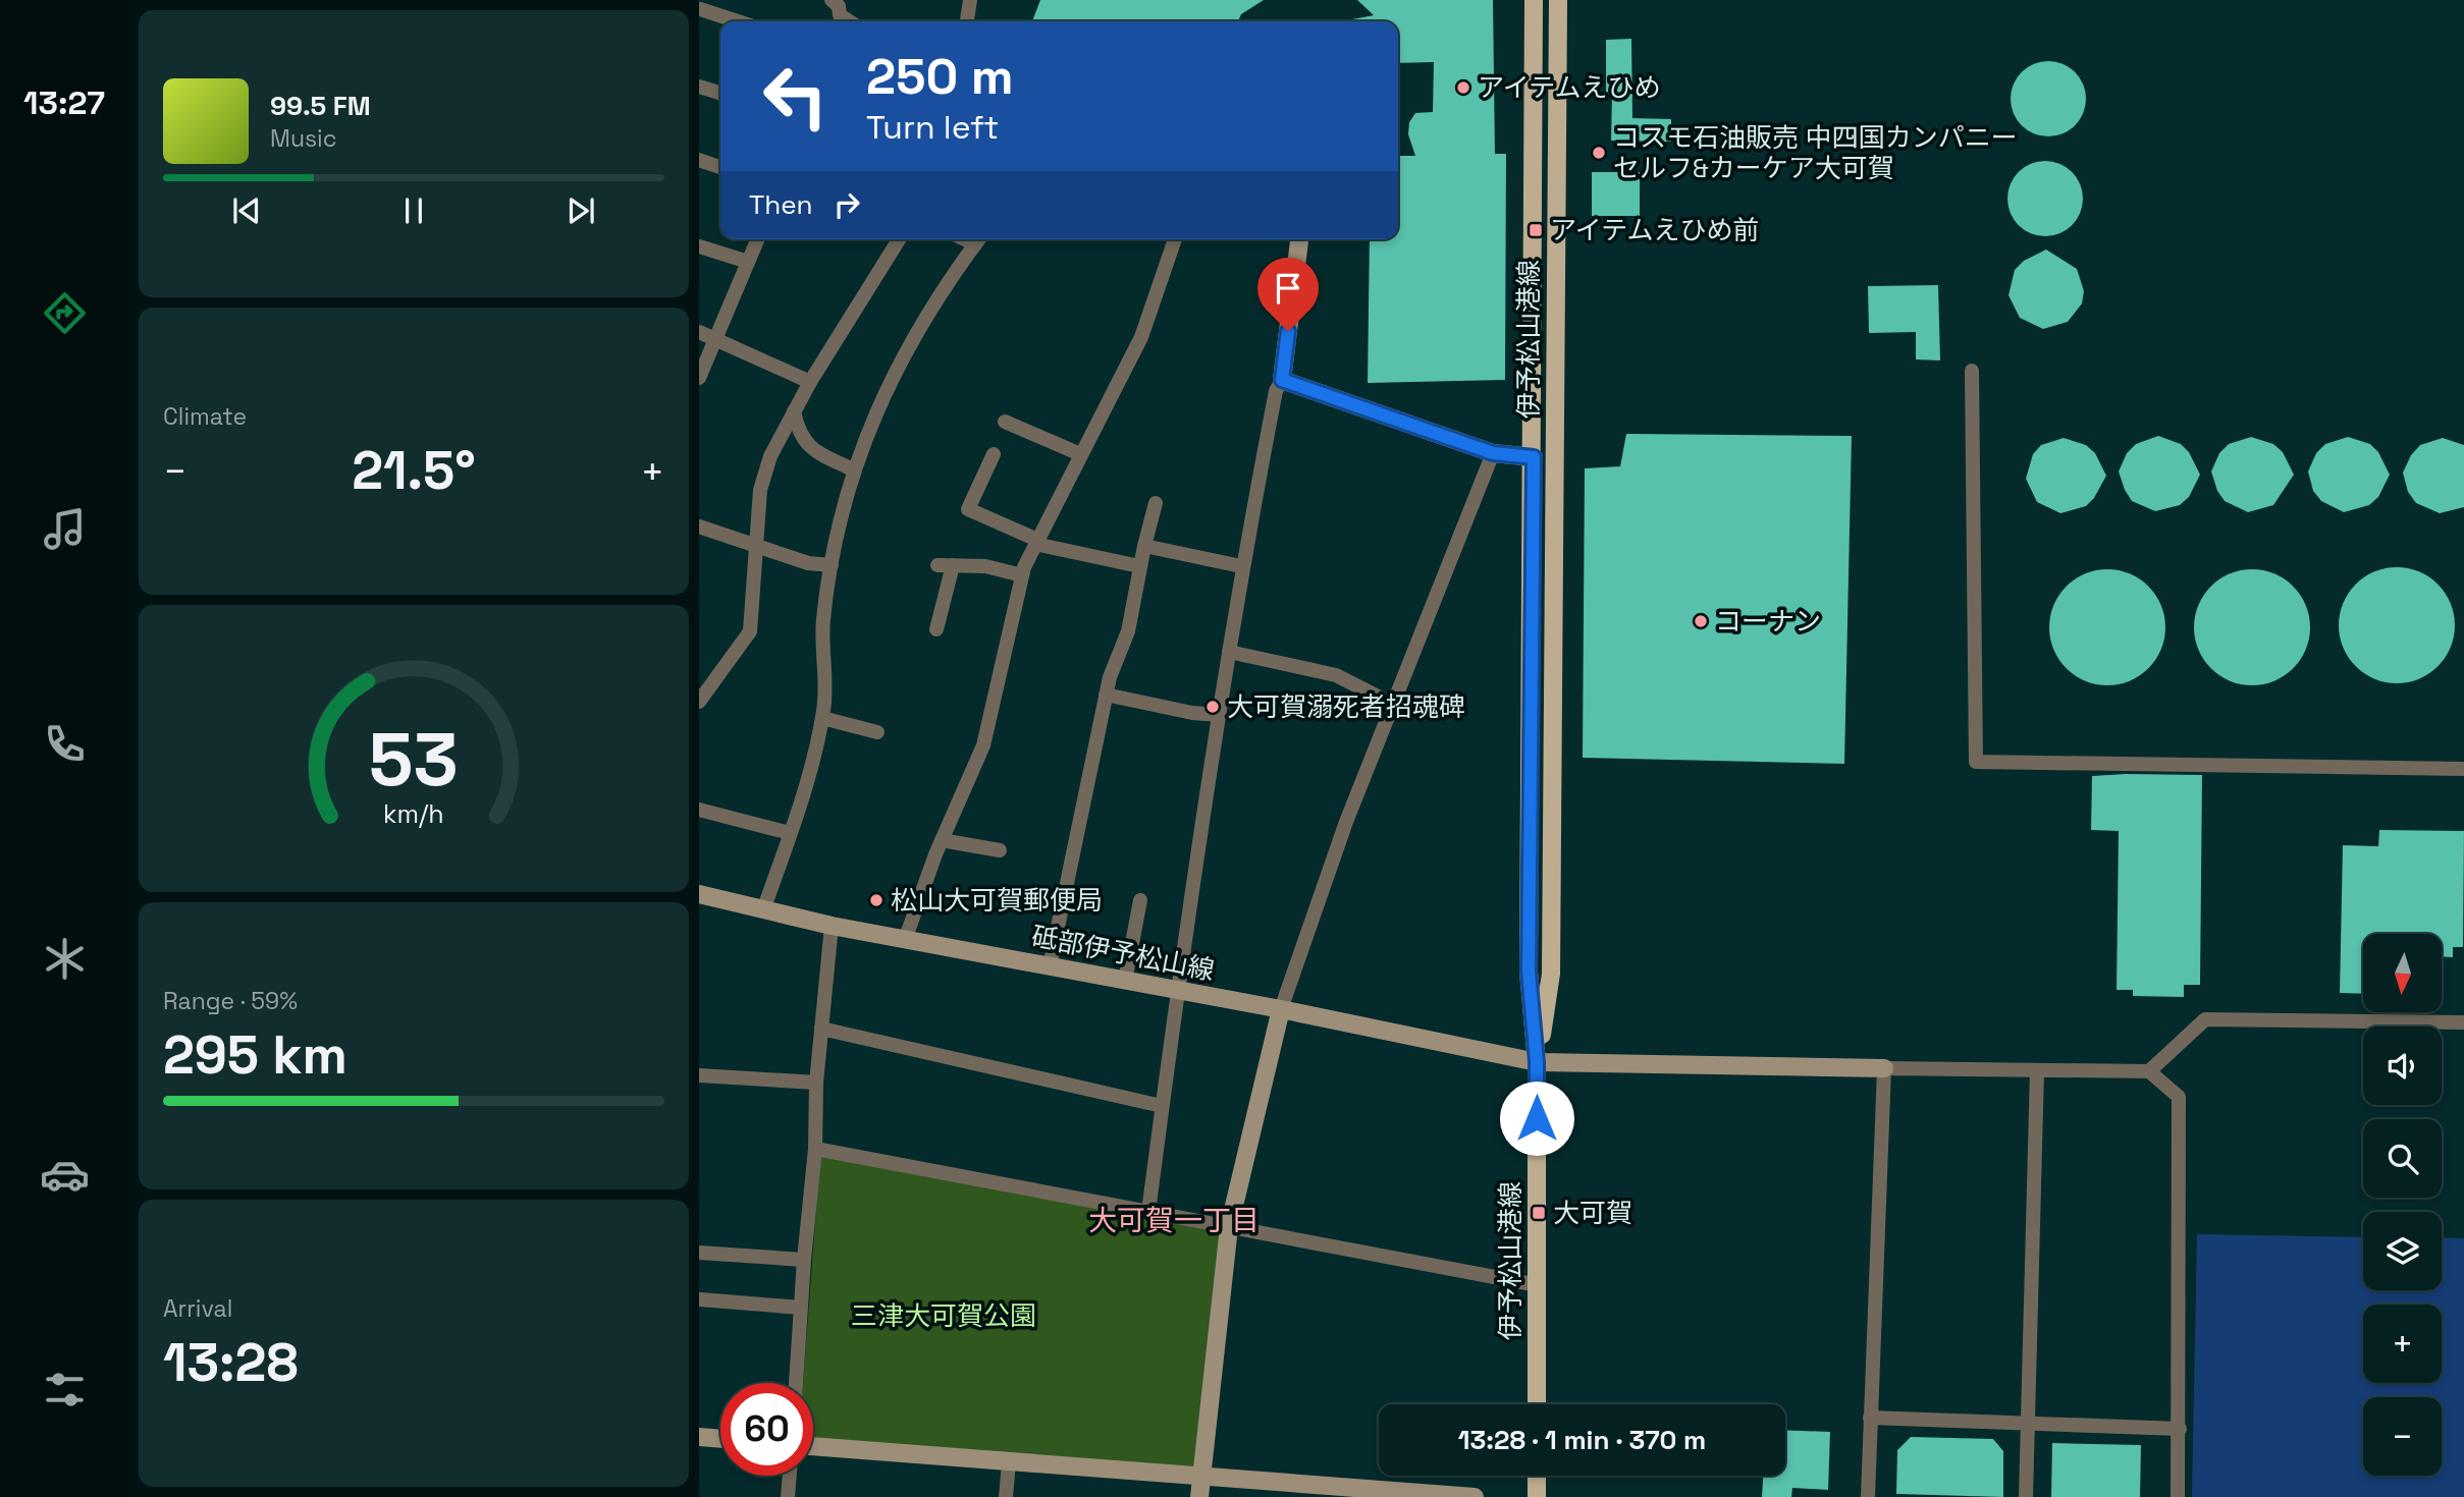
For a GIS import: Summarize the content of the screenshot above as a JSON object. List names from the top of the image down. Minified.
{"streets":{"main road":["伊予松山港線"],"street":["砥部伊予松山線"]},"crossings":[["伊予松山港線","砥部伊予松山線"]],"districts":["大可賀一丁目"],"parks":["三津大可賀公園"],"places":{"other":["アイテムえひめ","コスモ石油販売 中四国カンパニー セルフ&カーケア大可賀","コーナン","大可賀溺死者招魂碑","松山大可賀郵便局"],"transit":["アイテムえひめ前","大可賀"]},"north":"bottom","page":{"tabs":"13:27","turn":["250 m","Turn left"],"song":["99.5 FM","Music"],"then":"Then","tile":["Climate",["Range · 59%","295 km"],["Arrival","13:28"]],"heat":["−","21.5°","+"],"map_buttons":["+","−"],"limit":"60","trip":"13:28 · 1 min · 370 m","gauge":["53","km/h"]}}
